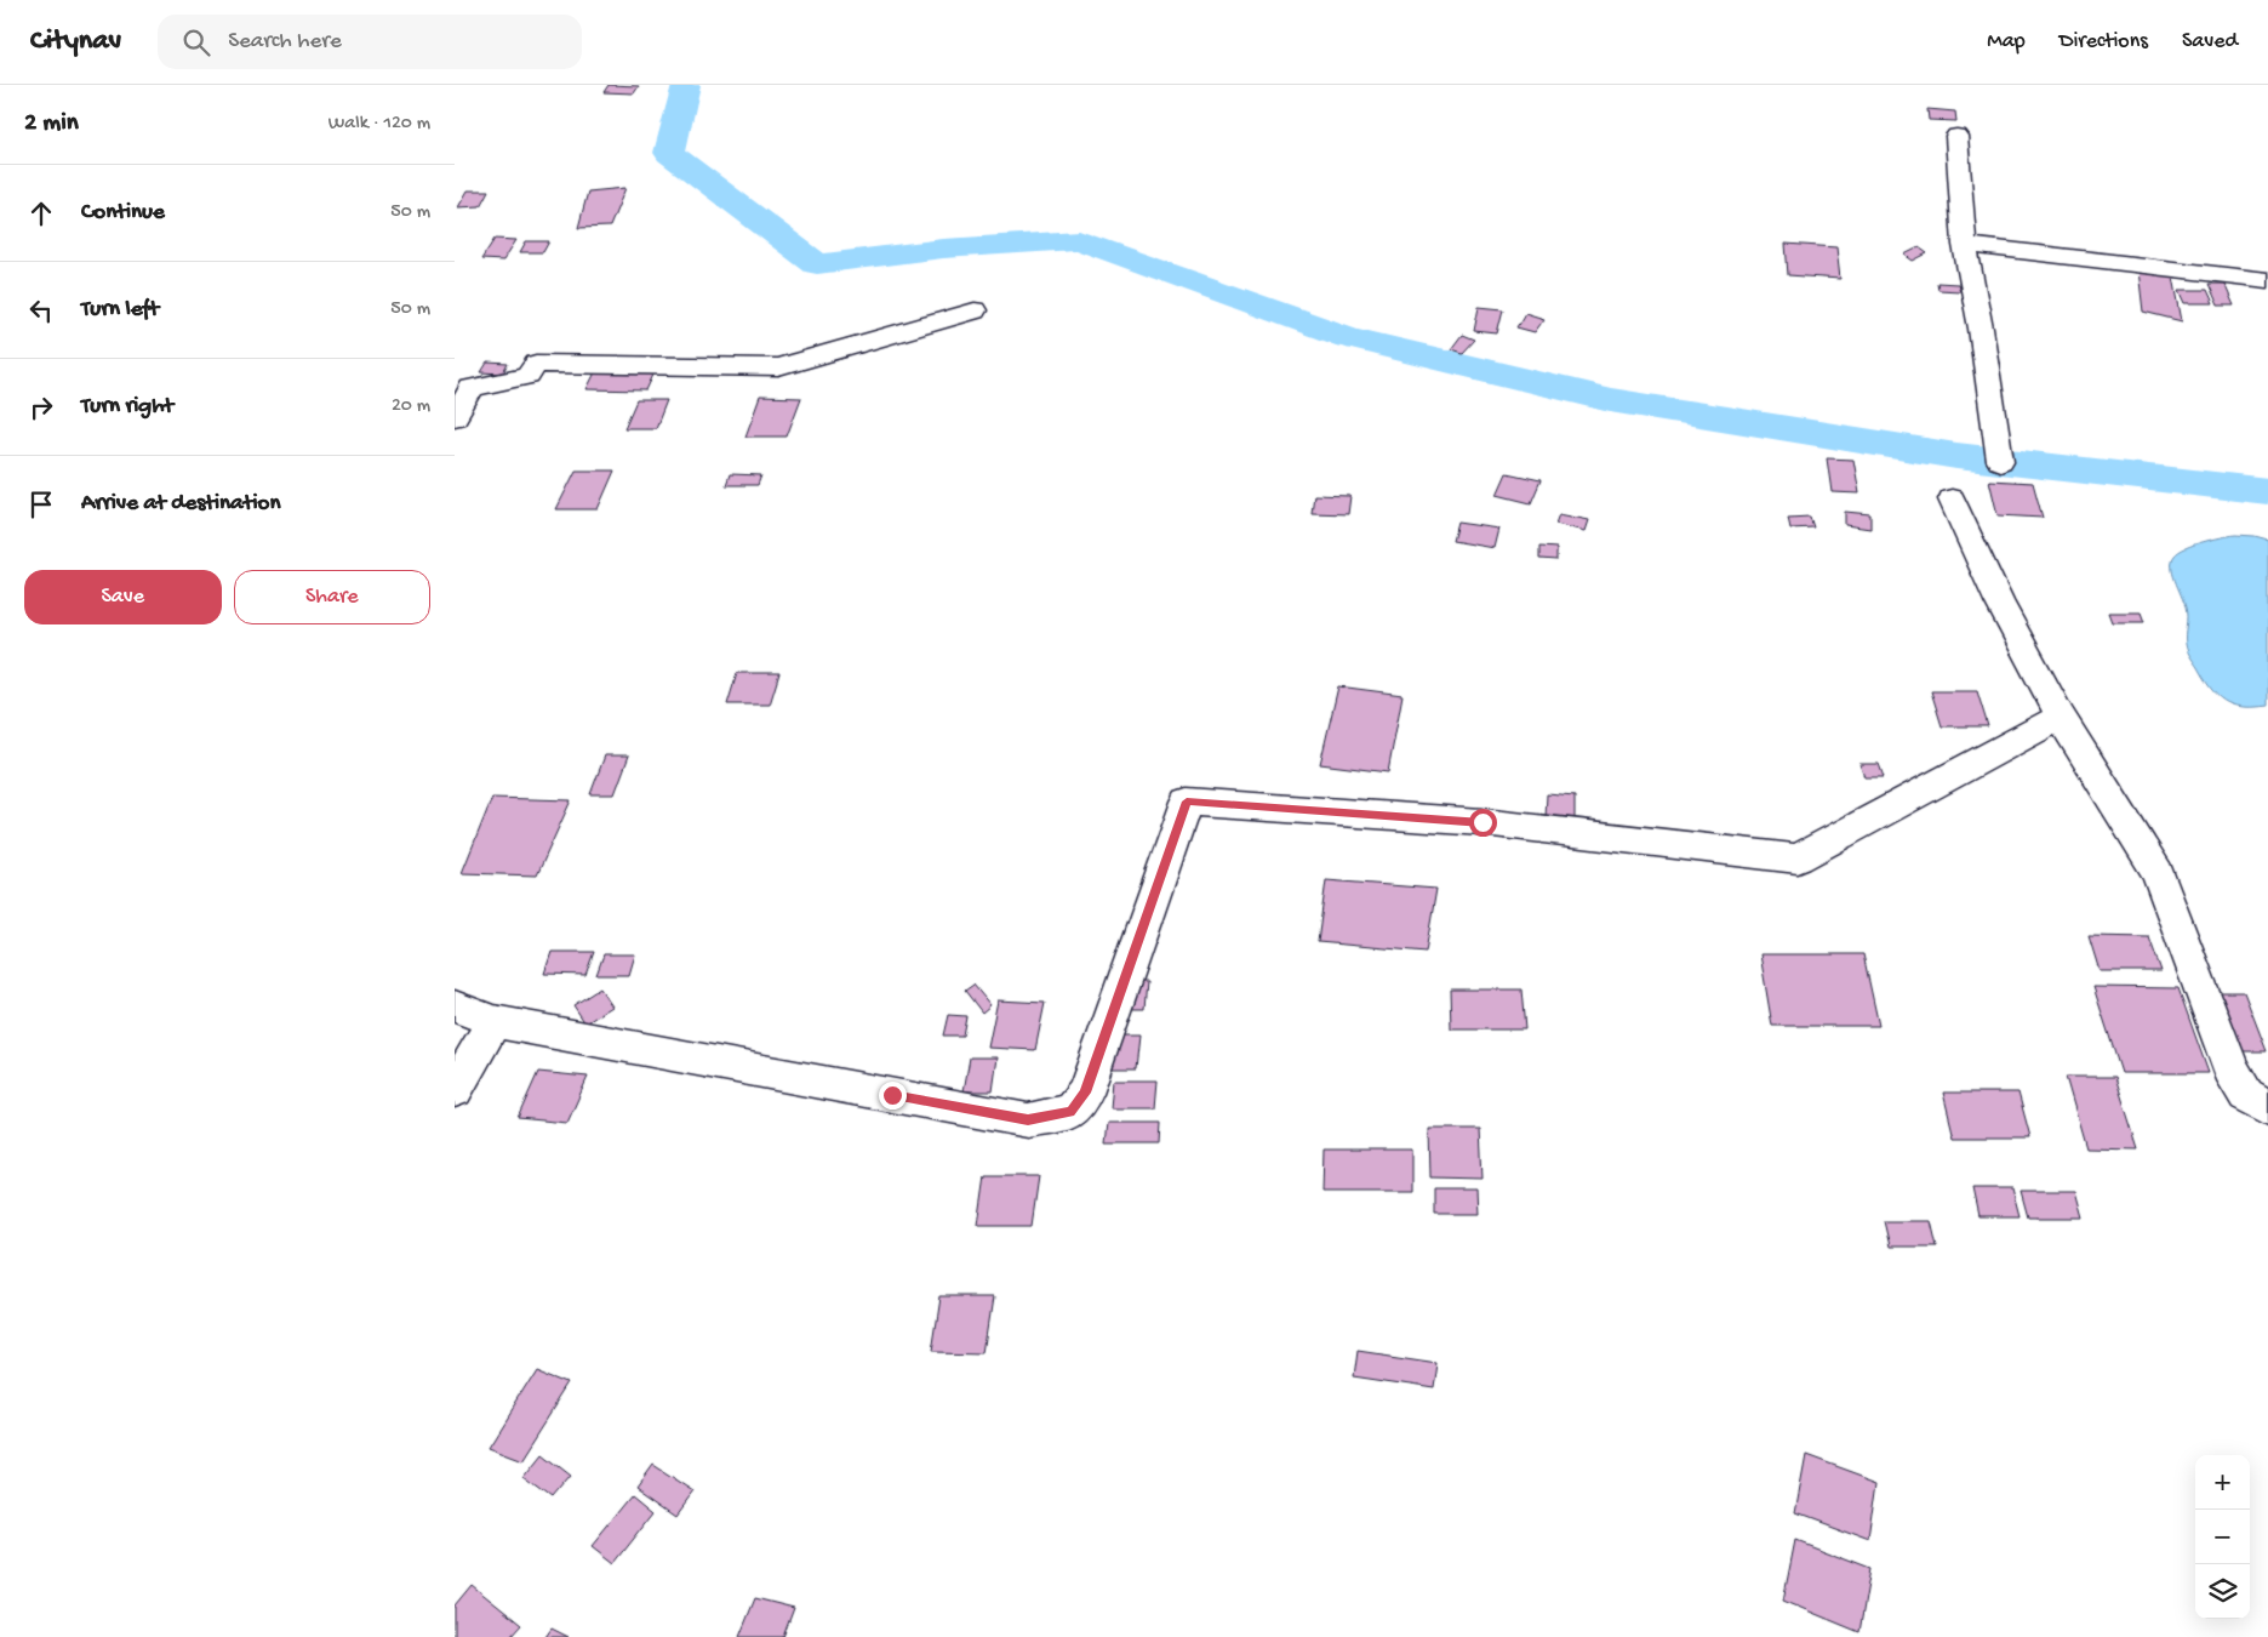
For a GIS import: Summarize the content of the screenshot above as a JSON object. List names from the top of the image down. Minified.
{"page":{"header":"Citynav","search":"Search here","nav":["Map","Directions","Saved"],"heading":["2 min","Walk · 120 m"],"list":[["Continue","50 m"],["Turn left","50 m"],["Turn right","20 m"],"Arrive at destination"],"buttons":["Save","Share"],"map_buttons":["+","−"]}}
